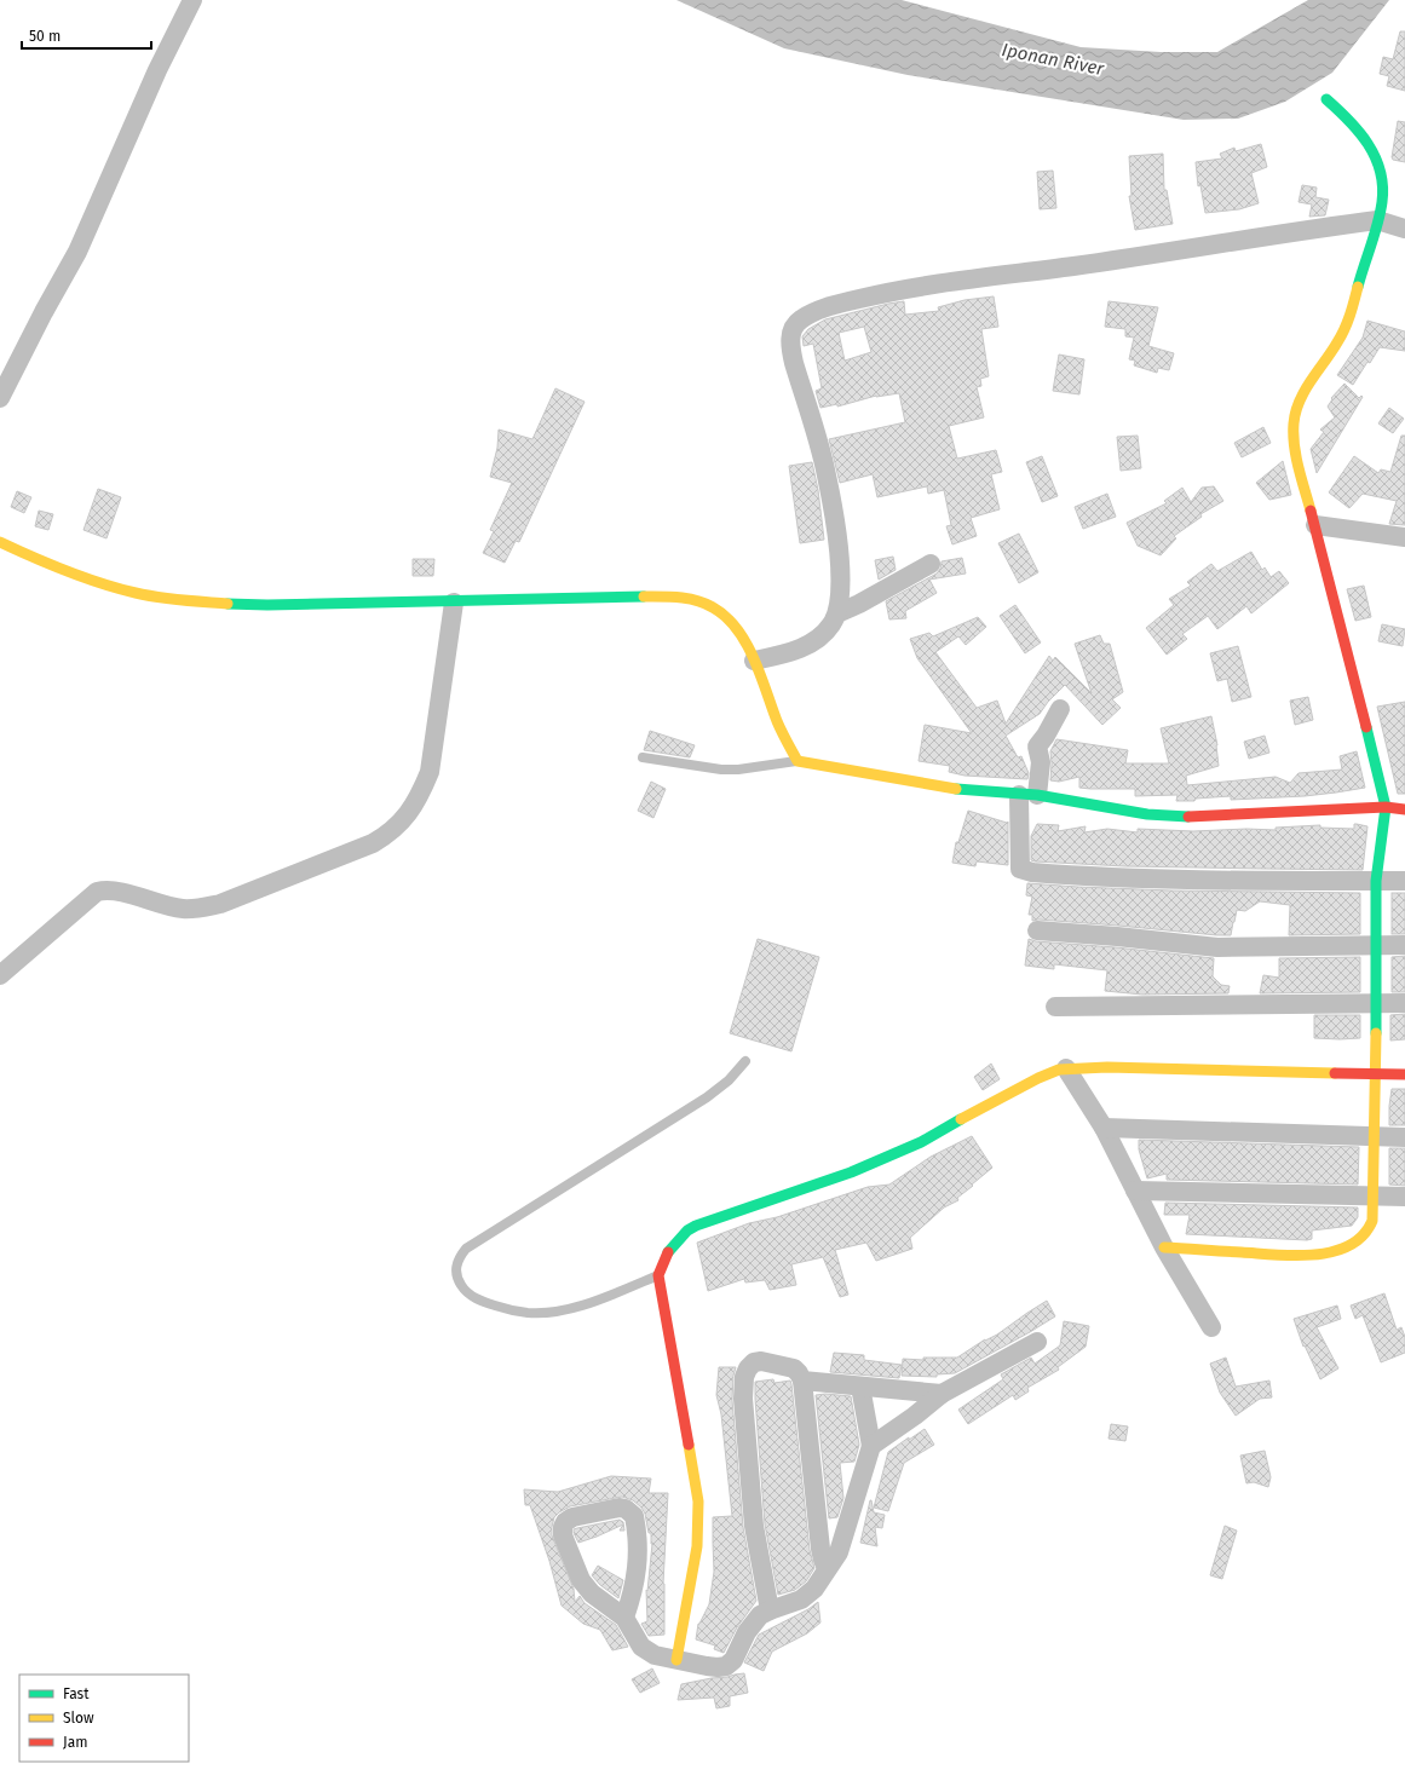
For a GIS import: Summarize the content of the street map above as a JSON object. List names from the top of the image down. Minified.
{"water":["Iponan River"],"legend":["Fast","Slow","Jam"],"scale_bar":"50 m"}
